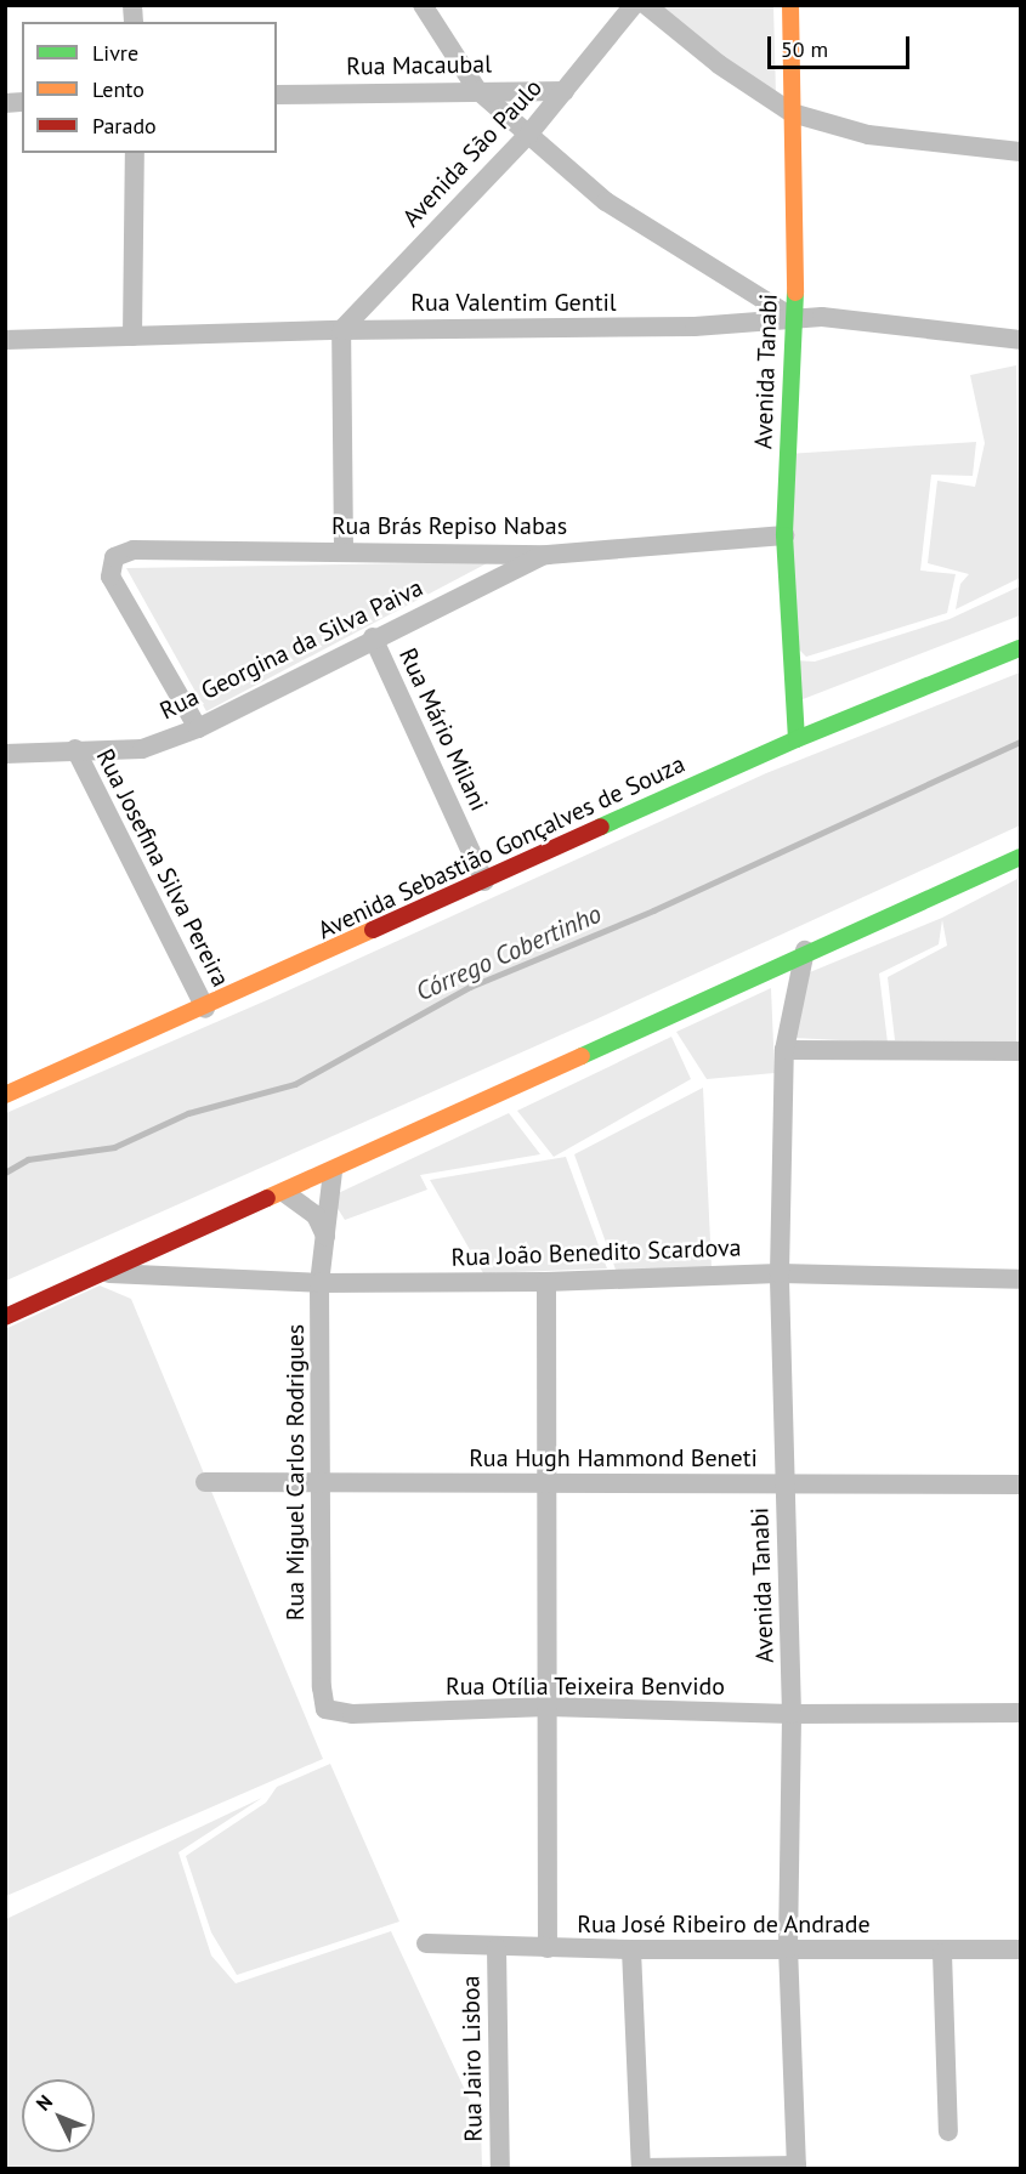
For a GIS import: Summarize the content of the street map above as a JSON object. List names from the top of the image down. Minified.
{"streets":{"main road":["Avenida Tanabi","Avenida Sebastião Gonçalves de Souza"],"street":["Rua Macaubal","Avenida São Paulo","Rua Valentim Gentil","Rua Brás Repiso Nabas","Rua Georgina da Silva Paiva","Rua Mário Milani","Rua Josefina Silva Pereira","Rua João Benedito Scardova","Rua Hugh Hammond Beneti","Rua Miguel Carlos Rodrigues","Rua Otília Teixeira Benvido","Rua José Ribeiro de Andrade","Rua Jairo Lisboa"]},"crossings":[["Rua Macaubal","Avenida São Paulo"],["Avenida São Paulo","Rua Valentim Gentil"],["Rua Valentim Gentil","Avenida Tanabi"],["Avenida Tanabi","Rua Brás Repiso Nabas"],["Avenida Tanabi","Avenida Sebastião Gonçalves de Souza"],["Avenida Tanabi","Rua João Benedito Scardova"],["Avenida Tanabi","Rua Hugh Hammond Beneti"],["Avenida Tanabi","Rua Otília Teixeira Benvido"],["Avenida Tanabi","Rua José Ribeiro de Andrade"],["Rua Brás Repiso Nabas","Rua Georgina da Silva Paiva"],["Rua Georgina da Silva Paiva","Rua Mário Milani"],["Rua Georgina da Silva Paiva","Rua Josefina Silva Pereira"],["Rua Mário Milani","Avenida Sebastião Gonçalves de Souza"],["Avenida Sebastião Gonçalves de Souza","Rua Josefina Silva Pereira"],["Rua João Benedito Scardova","Rua Miguel Carlos Rodrigues"],["Rua Hugh Hammond Beneti","Rua Miguel Carlos Rodrigues"],["Rua Miguel Carlos Rodrigues","Rua Otília Teixeira Benvido"],["Rua José Ribeiro de Andrade","Rua Jairo Lisboa"]],"water":["Córrego Cobertinho"],"legend":["Livre","Lento","Parado"],"scale_bar":"50 m","north":"top left"}
